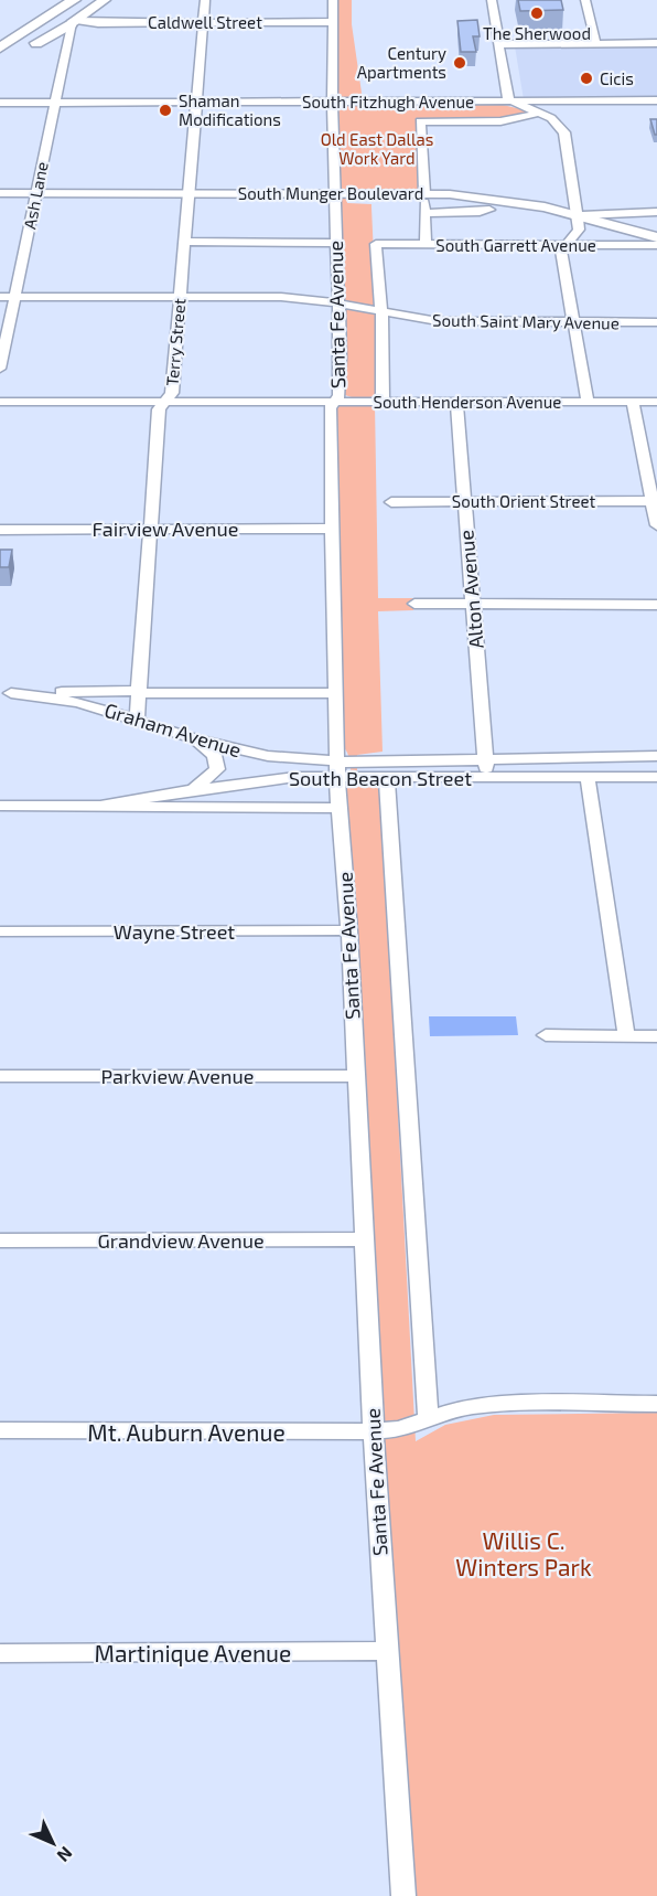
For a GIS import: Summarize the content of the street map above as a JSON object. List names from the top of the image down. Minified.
{"streets":{"main road":["South Munger Boulevard"],"street":["Caldwell Street","South Fitzhugh Avenue","Ash Lane","South Garrett Avenue","Santa Fe Avenue","South Saint Mary Avenue","Terry Street","South Henderson Avenue","South Orient Street","Fairview Avenue","Alton Avenue","Graham Avenue","South Beacon Street","Wayne Street","Parkview Avenue","Grandview Avenue","Mt. Auburn Avenue","Martinique Avenue"]},"crossings":[["Caldwell Street","Ash Lane"],["Caldwell Street","Santa Fe Avenue"],["Caldwell Street","Terry Street"],["South Fitzhugh Avenue","Ash Lane"],["South Fitzhugh Avenue","Santa Fe Avenue"],["South Fitzhugh Avenue","Terry Street"],["South Munger Boulevard","Ash Lane"],["South Munger Boulevard","South Garrett Avenue"],["South Munger Boulevard","Santa Fe Avenue"],["South Munger Boulevard","Terry Street"],["Ash Lane","South Saint Mary Avenue"],["South Garrett Avenue","South Saint Mary Avenue"],["Santa Fe Avenue","South Saint Mary Avenue"],["Santa Fe Avenue","South Henderson Avenue"],["Santa Fe Avenue","Fairview Avenue"],["Santa Fe Avenue","Graham Avenue"],["Santa Fe Avenue","South Beacon Street"],["Santa Fe Avenue","Wayne Street"],["Santa Fe Avenue","Parkview Avenue"],["Santa Fe Avenue","Grandview Avenue"],["Santa Fe Avenue","Mt. Auburn Avenue"],["Santa Fe Avenue","Martinique Avenue"],["South Saint Mary Avenue","Terry Street"],["Terry Street","South Henderson Avenue"],["Terry Street","Fairview Avenue"],["Terry Street","Graham Avenue"],["South Henderson Avenue","Alton Avenue"],["South Orient Street","Alton Avenue"],["Alton Avenue","South Beacon Street"],["Graham Avenue","South Beacon Street"]],"parks":["Old East Dallas Work Yard","Willis C. Winters Park"],"places":["The Sherwood","Century Apartments","Cicis","Shaman Modifications"],"north":"bottom right"}
